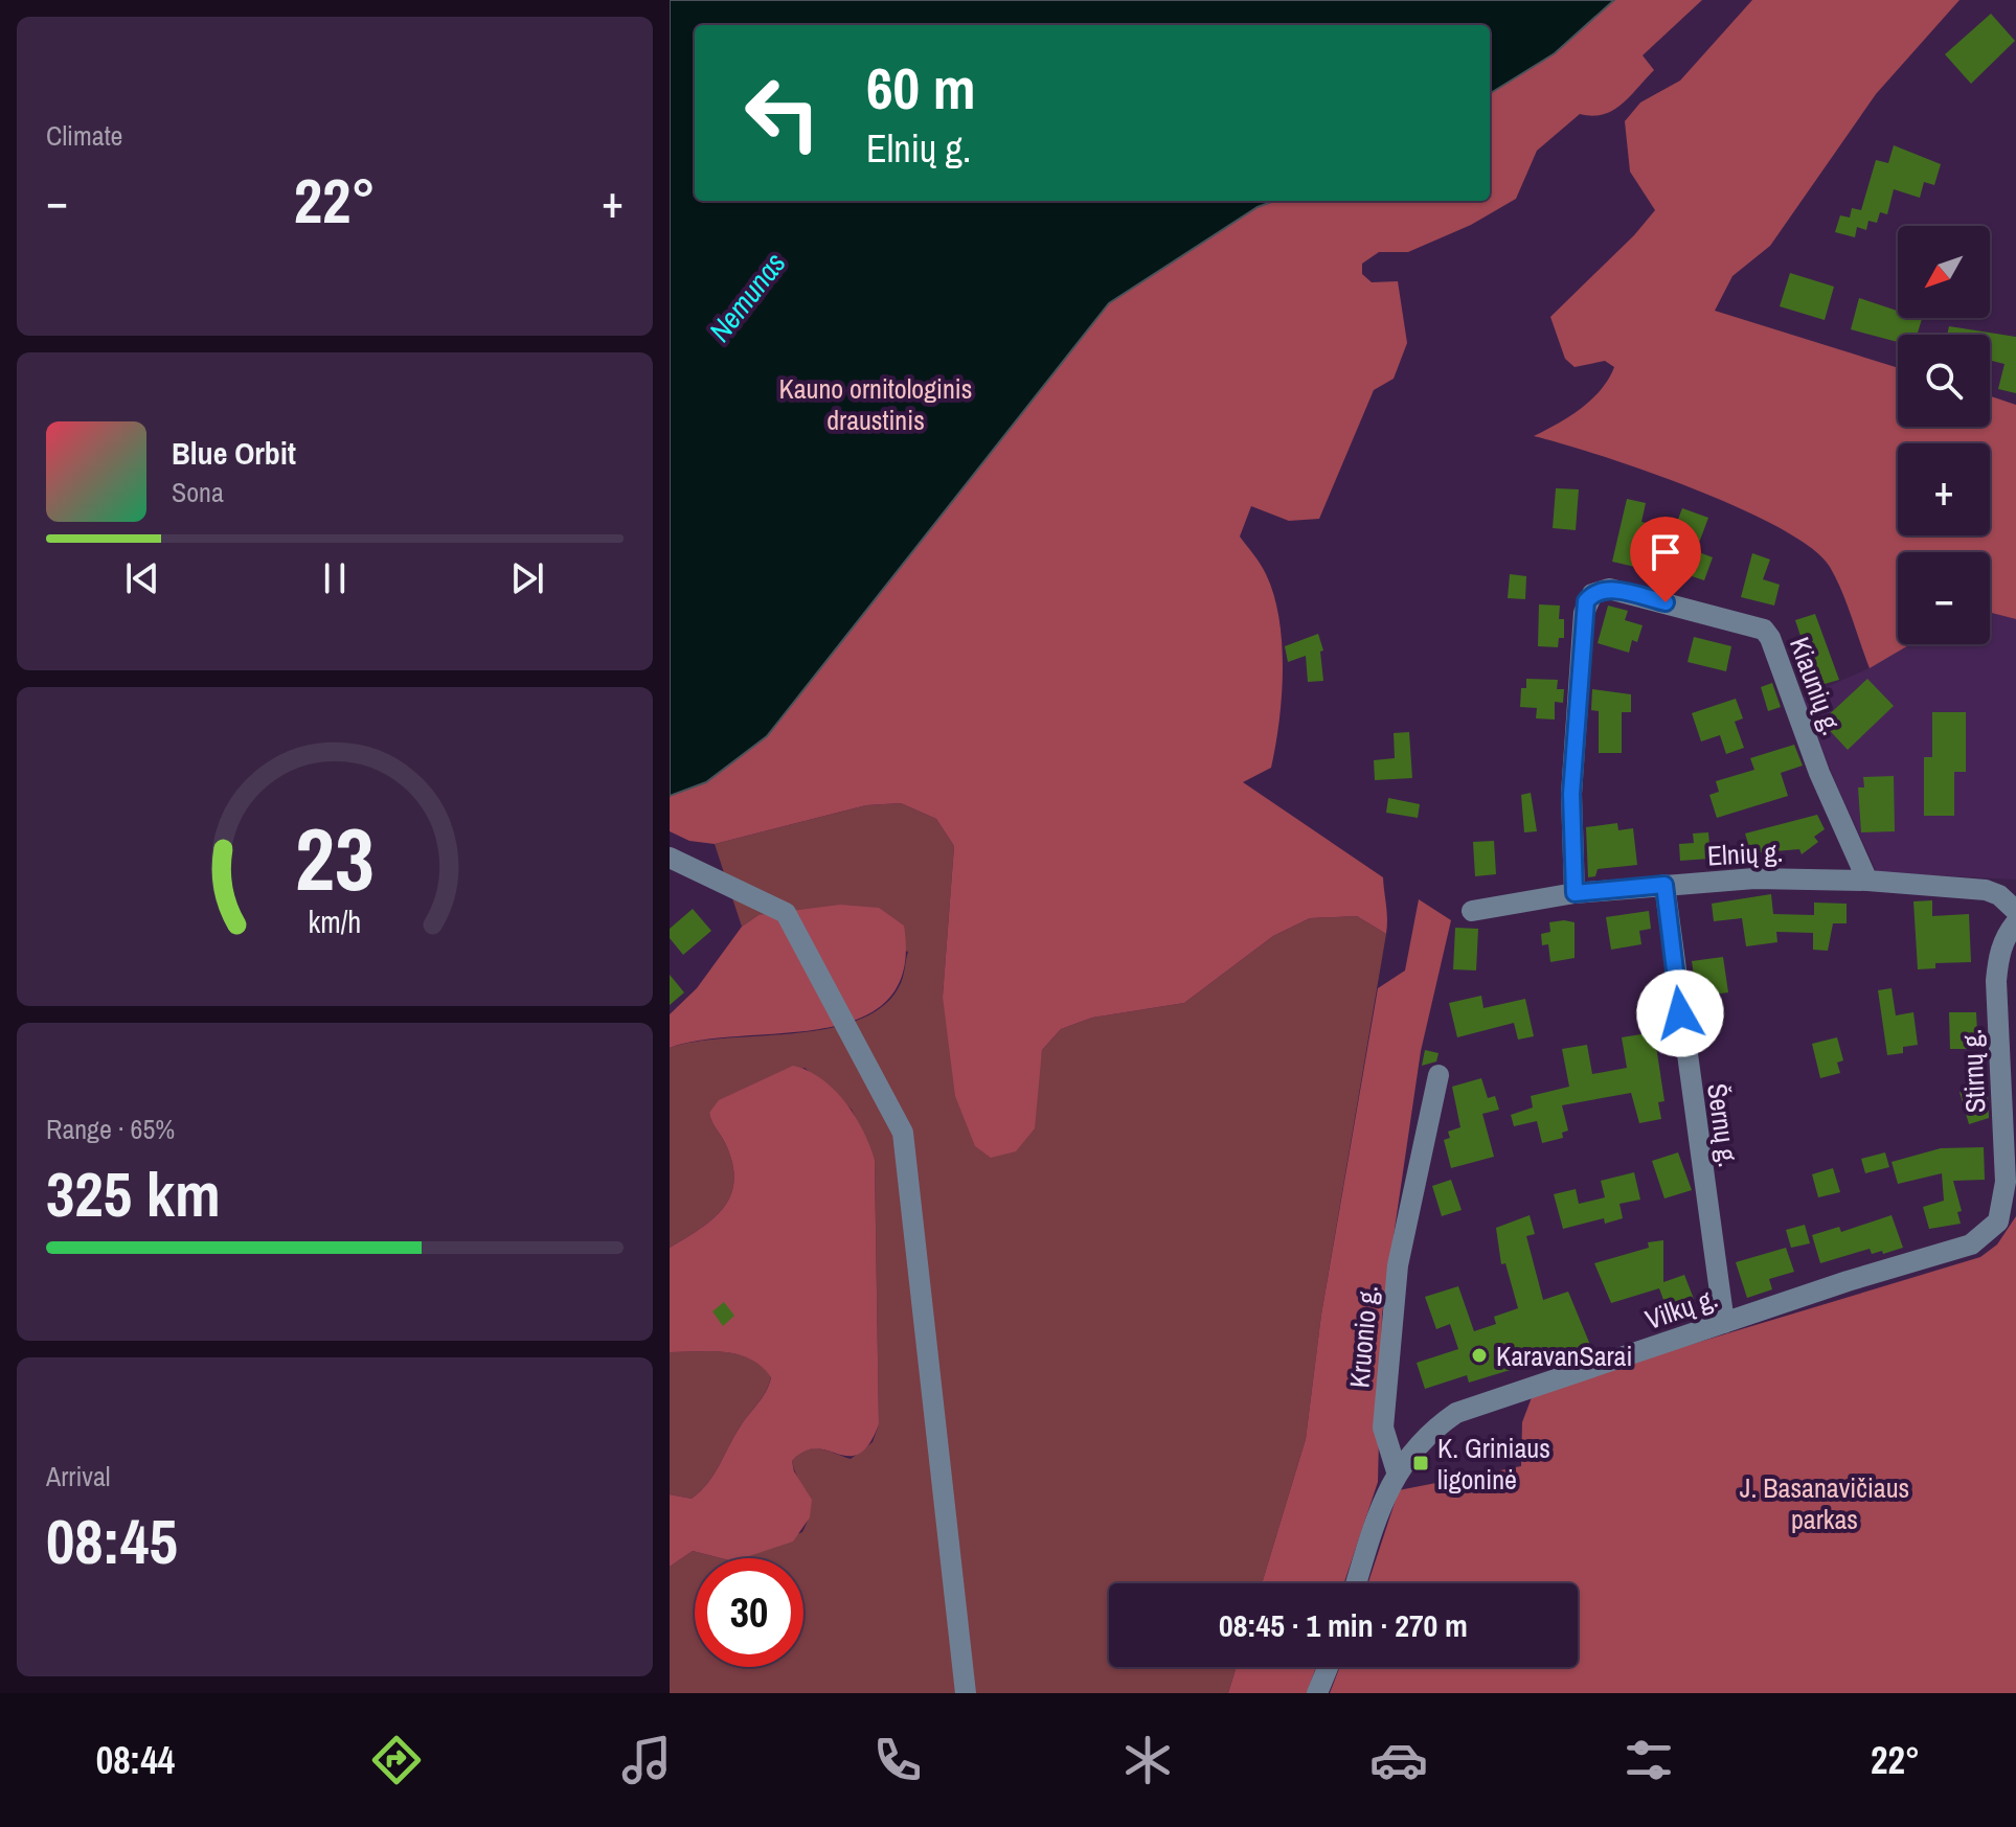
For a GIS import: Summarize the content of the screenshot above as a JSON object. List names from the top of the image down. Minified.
{"streets":{"street":["Kiaunių g.","Elnių g.","Stirnų g.","Šernų g.","Vilkų g.","Kruonio g."]},"crossings":[["Kiaunių g.","Elnių g."],["Elnių g.","Šernų g."],["Stirnų g.","Vilkų g."],["Šernų g.","Vilkų g."],["Vilkų g.","Kruonio g."]],"water":["Nemunas"],"parks":["Kauno ornitologinis draustinis","J. Basanavičiaus parkas"],"places":{"other":["KaravanSarai"],"transit":["K. Griniaus ligoninė"]},"north":"bottom left","page":{"tile":["Climate",["Range · 65%","325 km"],["Arrival","08:45"]],"turn":["60 m","Elnių g."],"heat":["−","22°","+"],"map_buttons":["+","−"],"song":["Blue Orbit","Sona"],"limit":"30","trip":"08:45 · 1 min · 270 m","tabs":["08:44","22°"],"gauge":["23","km/h"]}}
